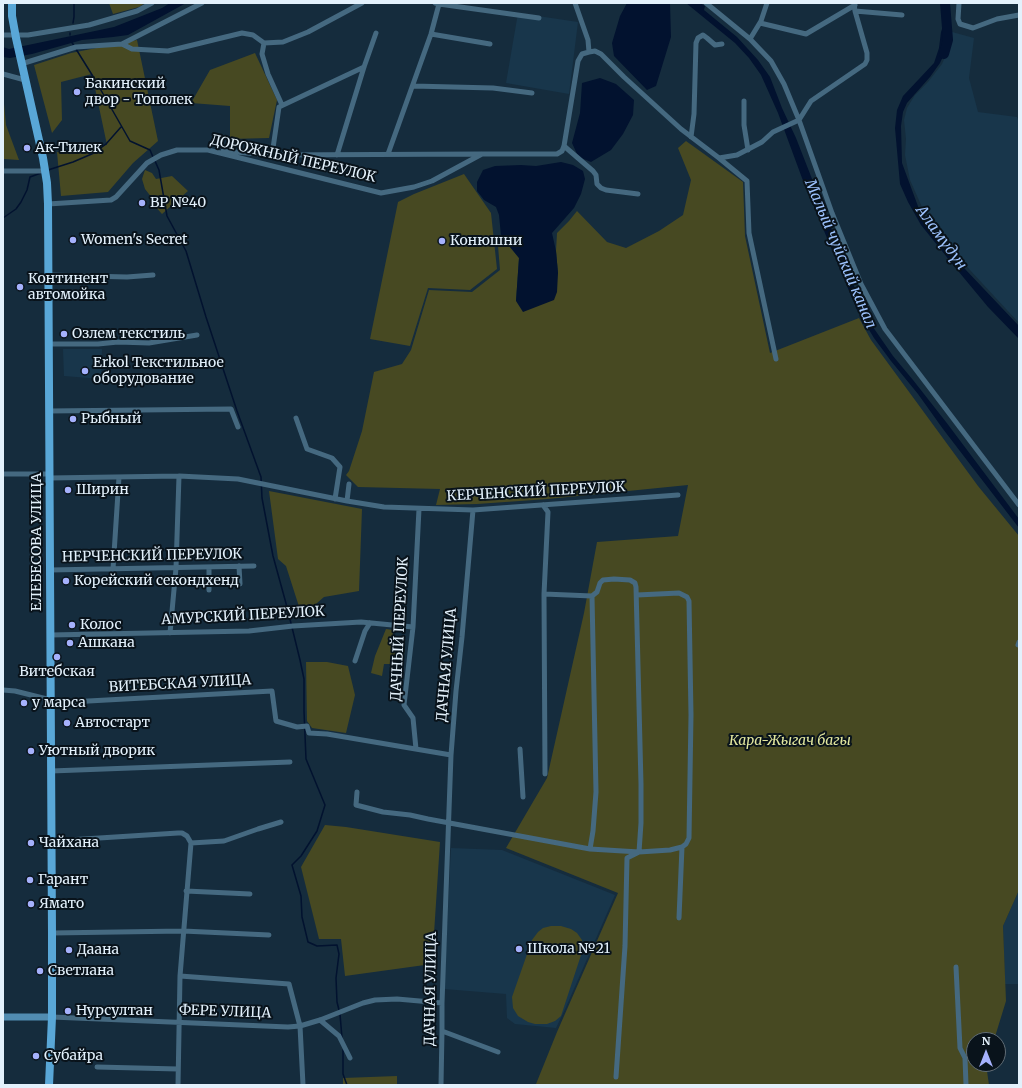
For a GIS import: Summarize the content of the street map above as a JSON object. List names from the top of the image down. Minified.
{"streets":{"main road":["ЕЛЕБЕСОВА УЛИЦА"],"street":["ДОРОЖНЫЙ ПЕРЕУЛОК","КЕРЧЕНСКИЙ ПЕРЕУЛОК","НЕРЧЕНСКИЙ ПЕРЕУЛОК","АМУРСКИЙ ПЕРЕУЛОК","ДАЧНЫЙ ПЕРЕУЛОК","ДАЧНАЯ УЛИЦА","ВИТЕБСКАЯ УЛИЦА","ФЕРЕ УЛИЦА"]},"crossings":[["ДОРОЖНЫЙ ПЕРЕУЛОК","ЕЛЕБЕСОВА УЛИЦА"],["КЕРЧЕНСКИЙ ПЕРЕУЛОК","ЕЛЕБЕСОВА УЛИЦА"],["КЕРЧЕНСКИЙ ПЕРЕУЛОК","ДАЧНЫЙ ПЕРЕУЛОК"],["КЕРЧЕНСКИЙ ПЕРЕУЛОК","ДАЧНАЯ УЛИЦА"],["ЕЛЕБЕСОВА УЛИЦА","НЕРЧЕНСКИЙ ПЕРЕУЛОК"],["ЕЛЕБЕСОВА УЛИЦА","АМУРСКИЙ ПЕРЕУЛОК"],["ЕЛЕБЕСОВА УЛИЦА","ВИТЕБСКАЯ УЛИЦА"],["ЕЛЕБЕСОВА УЛИЦА","ФЕРЕ УЛИЦА"],["АМУРСКИЙ ПЕРЕУЛОК","ДАЧНЫЙ ПЕРЕУЛОК"],["ДАЧНЫЙ ПЕРЕУЛОК","ВИТЕБСКАЯ УЛИЦА"],["ДАЧНАЯ УЛИЦА","ФЕРЕ УЛИЦА"]],"water":["Аламүдүн","Малый чуйский канал"],"parks":["Кара-Жыгач багы"],"places":["Бакинский двор - Тополек","Ак-Тилек","BP №40","Women's Secret","Конюшни","Континент автомойка","Озлем текстиль","Erkol Текстильное оборудование","Рыбный","Ширин","Корейский секондхенд","Колос","Ашкана","Витебская","у марса","Автостарт","Уютный дворик","Чайхана","Гарант","Ямато","Школа №21","Даана","Светлана","Нурсултан","Субайра"],"north":"top"}
